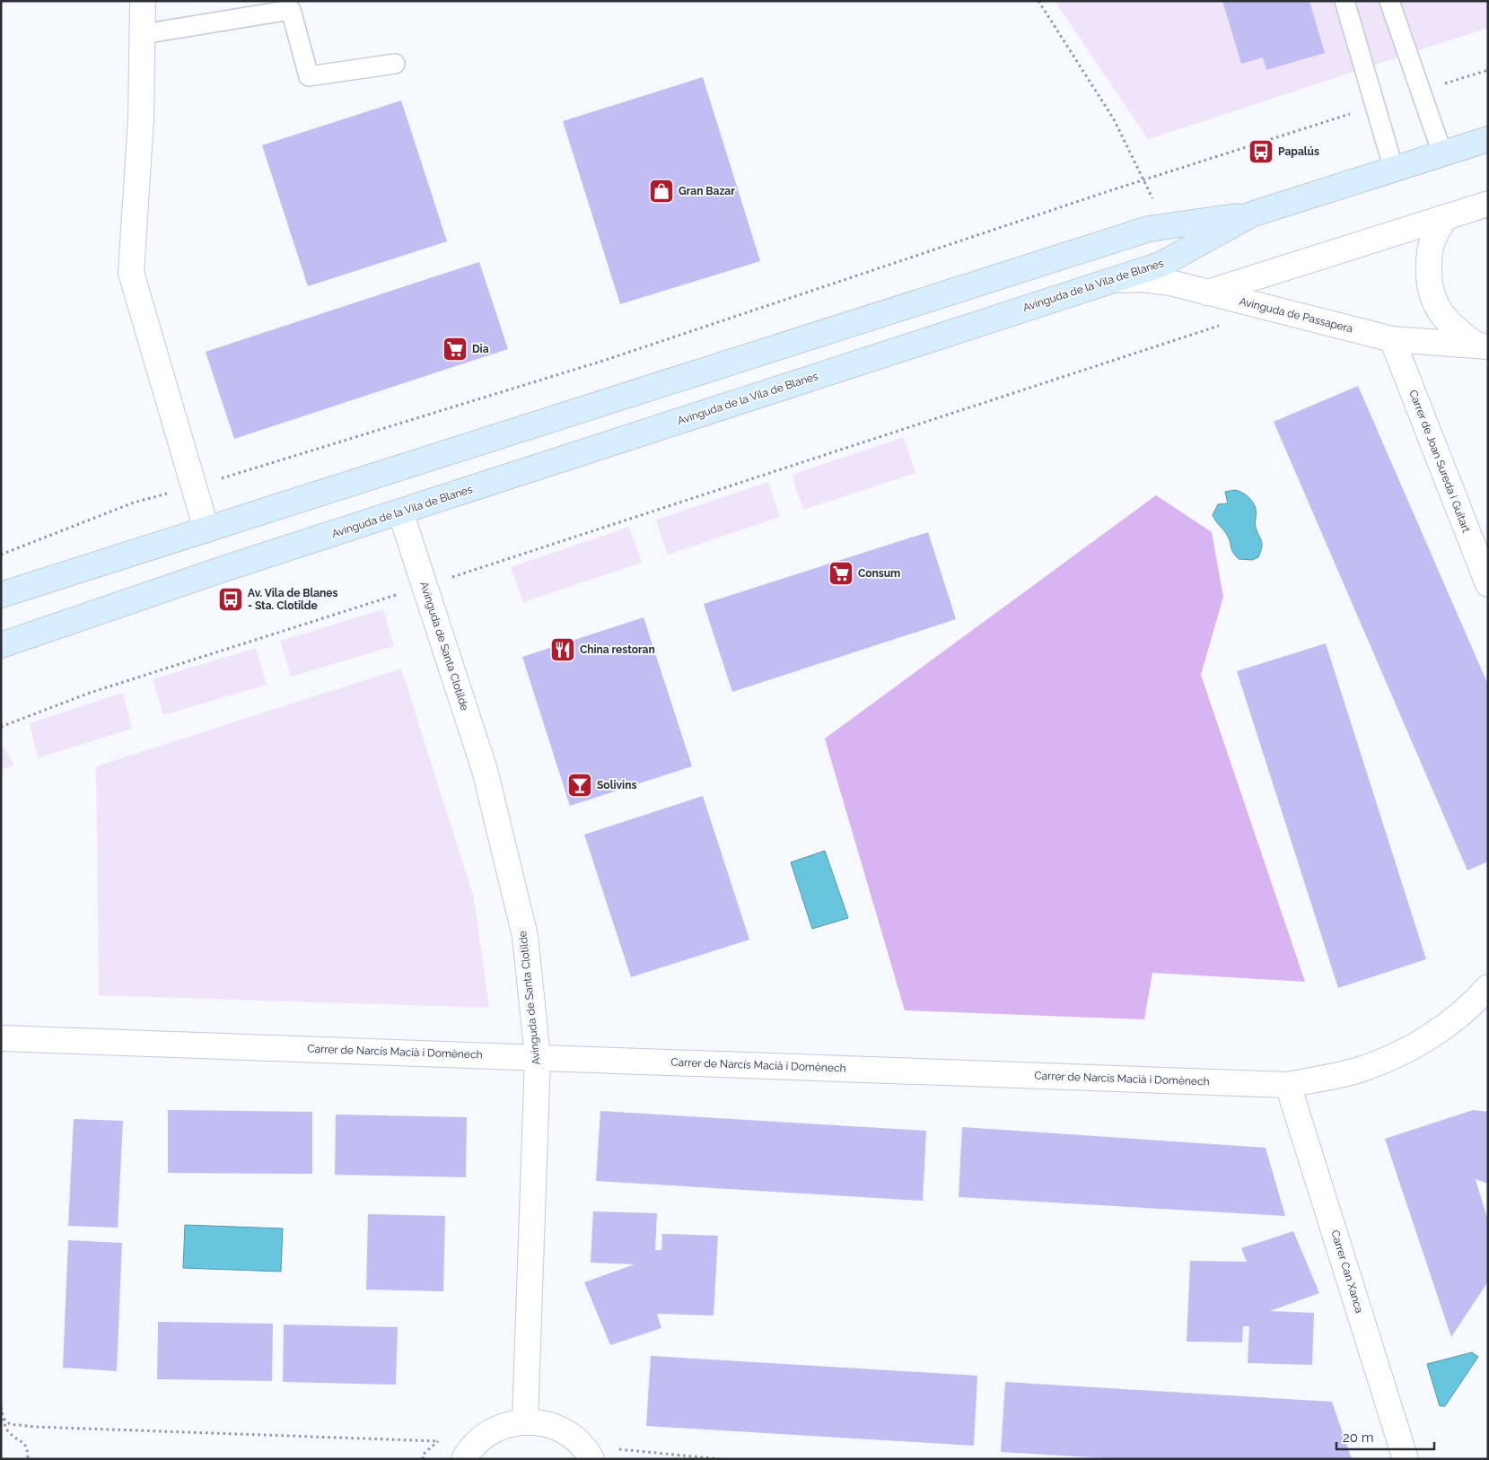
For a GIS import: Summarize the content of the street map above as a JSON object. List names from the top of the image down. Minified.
{"streets":{"main road":["Avinguda de la Vila de Blanes"],"street":["Avinguda de Passapera","Carrer de Joan Sureda i Guitart","Avinguda de Santa Clotilde","Carrer de Narcís Macià i Domènech","Carrer Can Xanca"]},"crossings":[["Avinguda de la Vila de Blanes","Avinguda de Passapera"],["Avinguda de la Vila de Blanes","Avinguda de Santa Clotilde"],["Avinguda de Passapera","Carrer de Joan Sureda i Guitart"],["Avinguda de Santa Clotilde","Carrer de Narcís Macià i Domènech"],["Carrer de Narcís Macià i Domènech","Carrer Can Xanca"]],"places":{"bus stop":["Papalús","Av. Vila de Blanes - Sta. Clotilde"],"shop":["Gran Bazar"],"supermarket":["Dia","Consum"],"restaurant":["China restoran"],"bar":["Solivins"]},"scale_bar":"20 m"}
